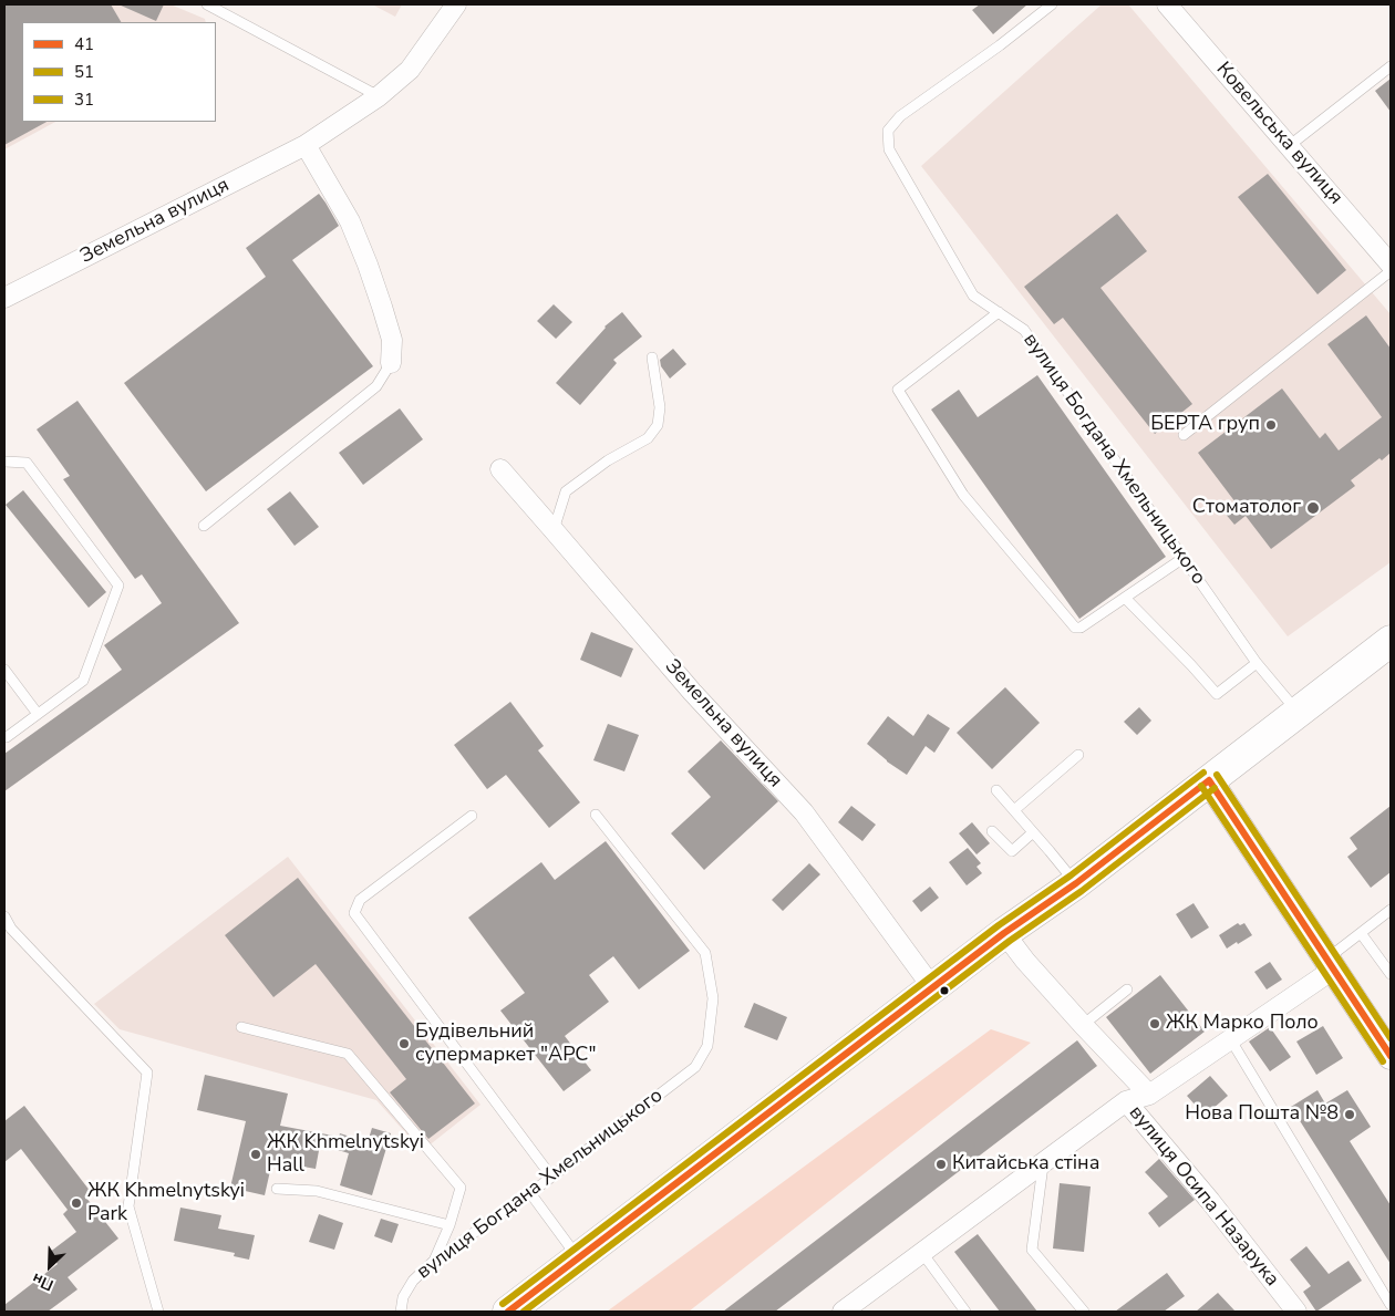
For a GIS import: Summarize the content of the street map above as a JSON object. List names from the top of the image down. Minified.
{"streets":{"street":["Ковельська вулиця","Земельна вулиця","вулиця Осипа Назарука"],"lane":["вулиця Богдана Хмельницького"]},"places":["БЕРТА груп","Стоматолог","ЖК Марко Поло","Будівельний супермаркет \"АРС\"","Нова Пошта №8","ЖК Khmelnytskyi Hall","Китайська стіна","ЖК Khmelnytskyi Park"],"lines":["transit line 31","transit line 41","transit line 51"],"legend":["41","51","31"],"north":"bottom left"}
